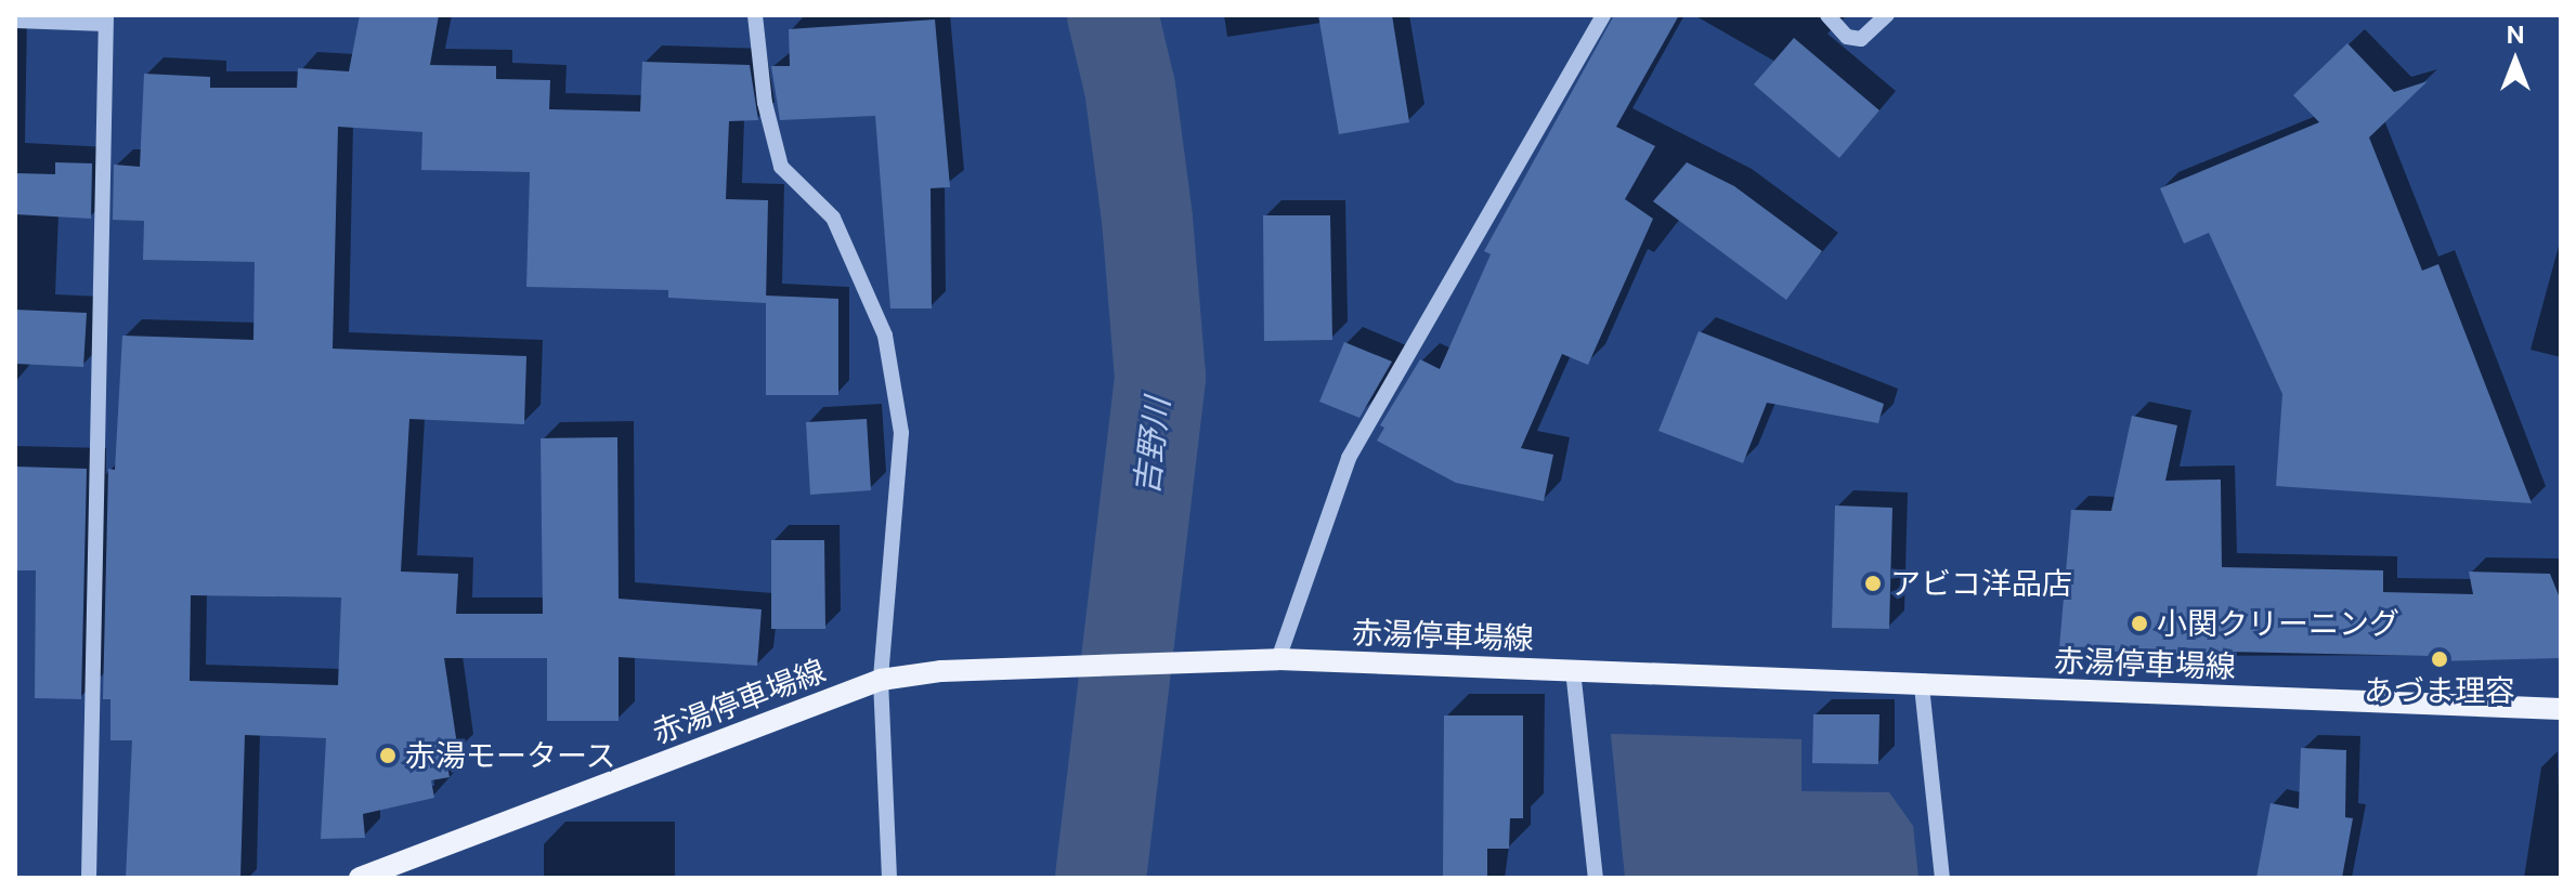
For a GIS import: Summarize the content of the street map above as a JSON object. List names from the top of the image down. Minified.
{"streets":{"main road":["赤湯停車場線"]},"water":["吉野川"],"places":["アビコ洋品店","小関クリーニング","あづま理容","赤湯モータース"],"north":"top"}
